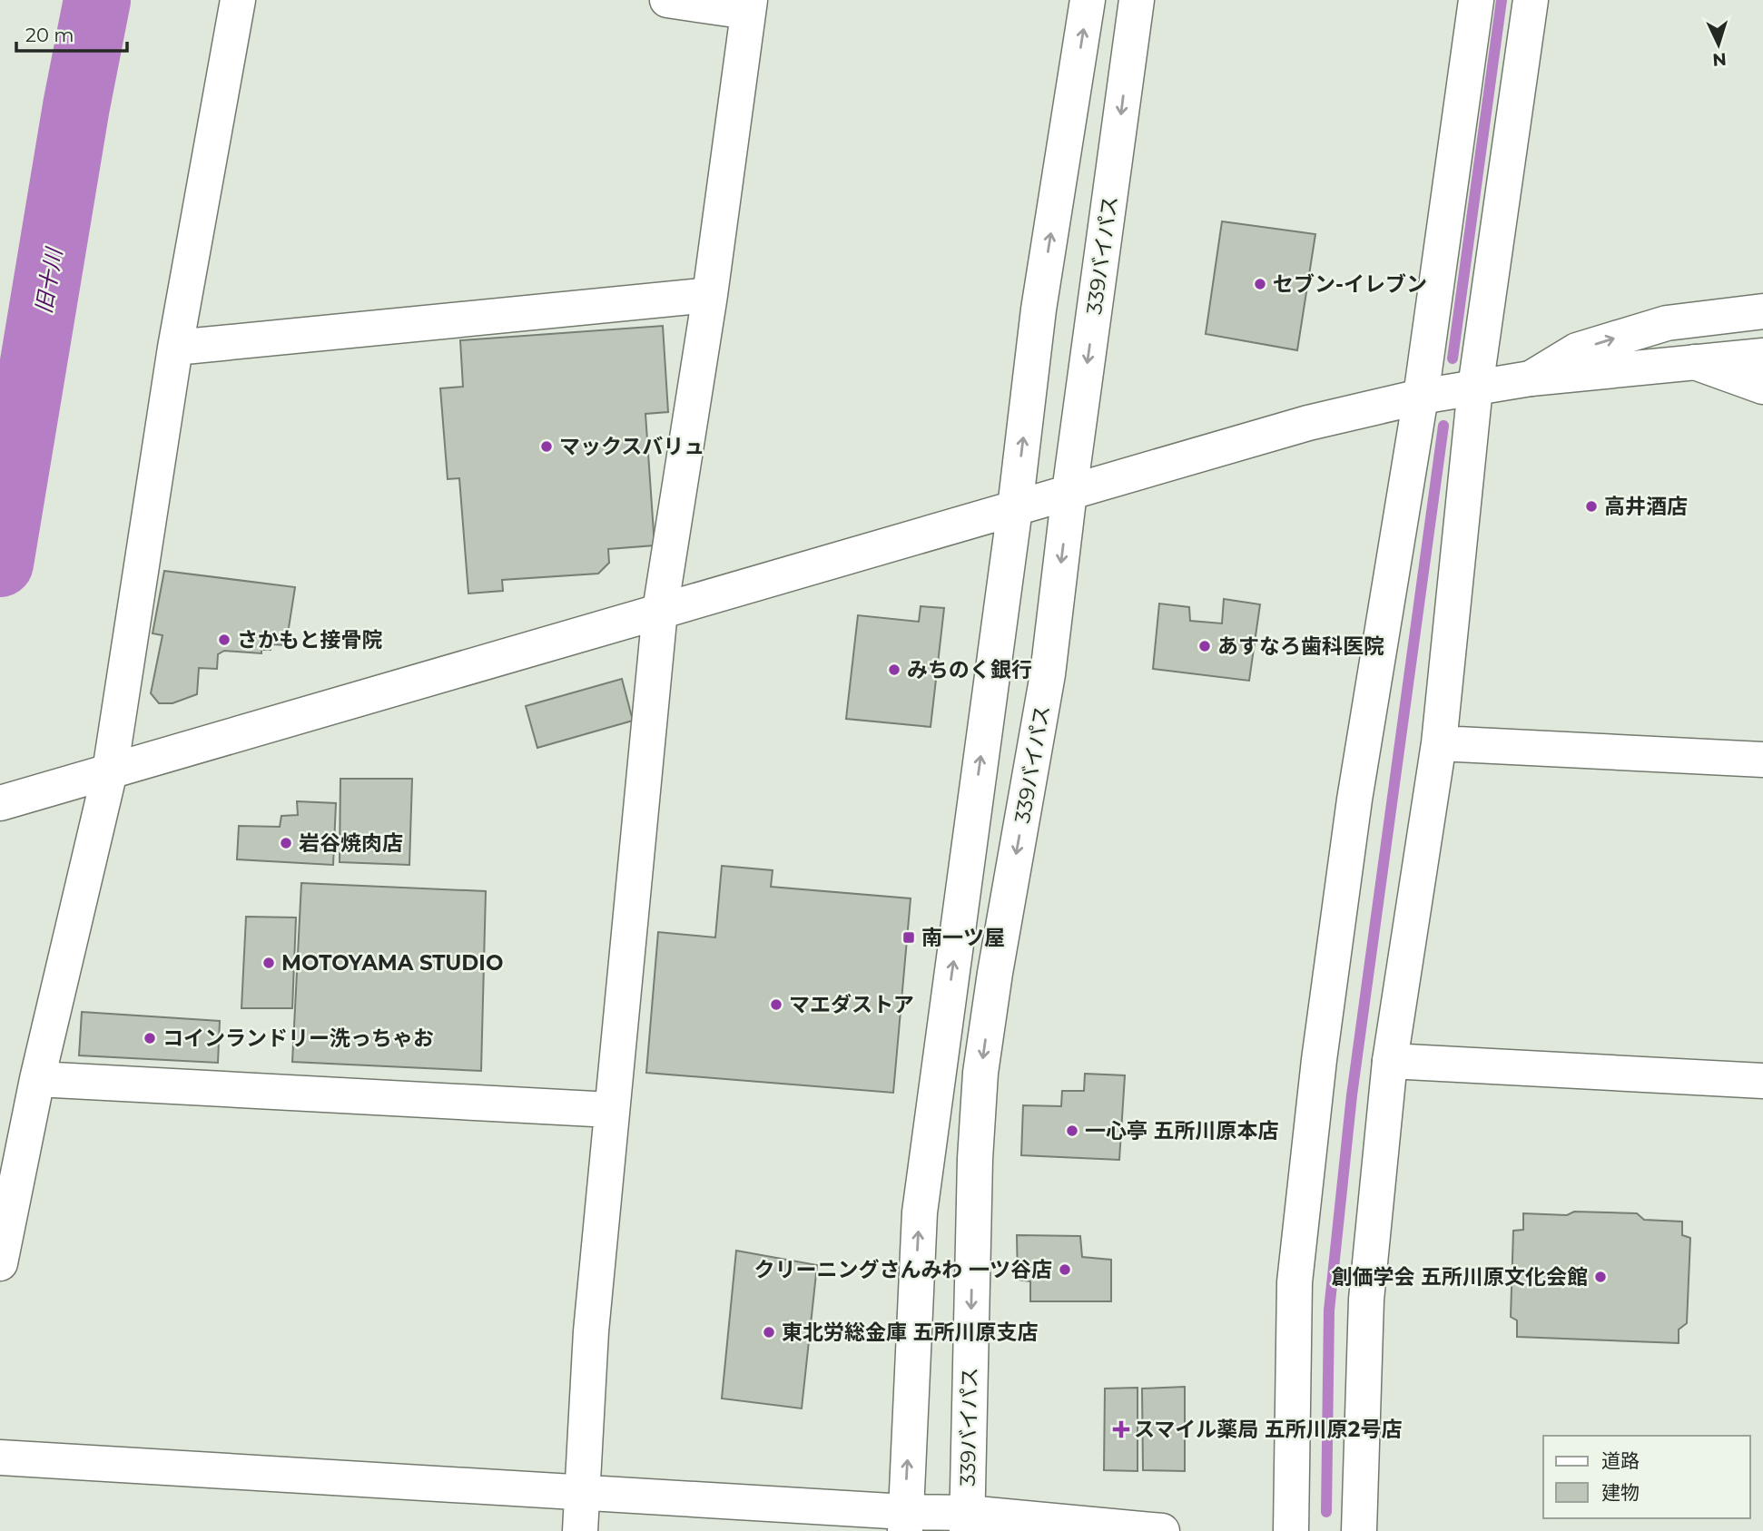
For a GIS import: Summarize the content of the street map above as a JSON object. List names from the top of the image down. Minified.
{"streets":{"street":["339バイパス"]},"water":["旧十川"],"places":{"other":["セブン-イレブン","マックスバリュ","高井酒店","さかもと接骨院","あすなろ歯科医院","みちのく銀行","岩谷焼肉店","MOTOYAMA STUDIO","マエダストア","コインランドリー洗っちゃお","一心亭 五所川原本店","クリーニングさんみわ 一ツ谷店","創価学会 五所川原文化会館","東北労総金庫 五所川原支店"],"transit":["南一ツ屋"],"health":["スマイル薬局 五所川原2号店"]},"legend":["道路","建物"],"scale_bar":"20 m","north":"bottom"}
